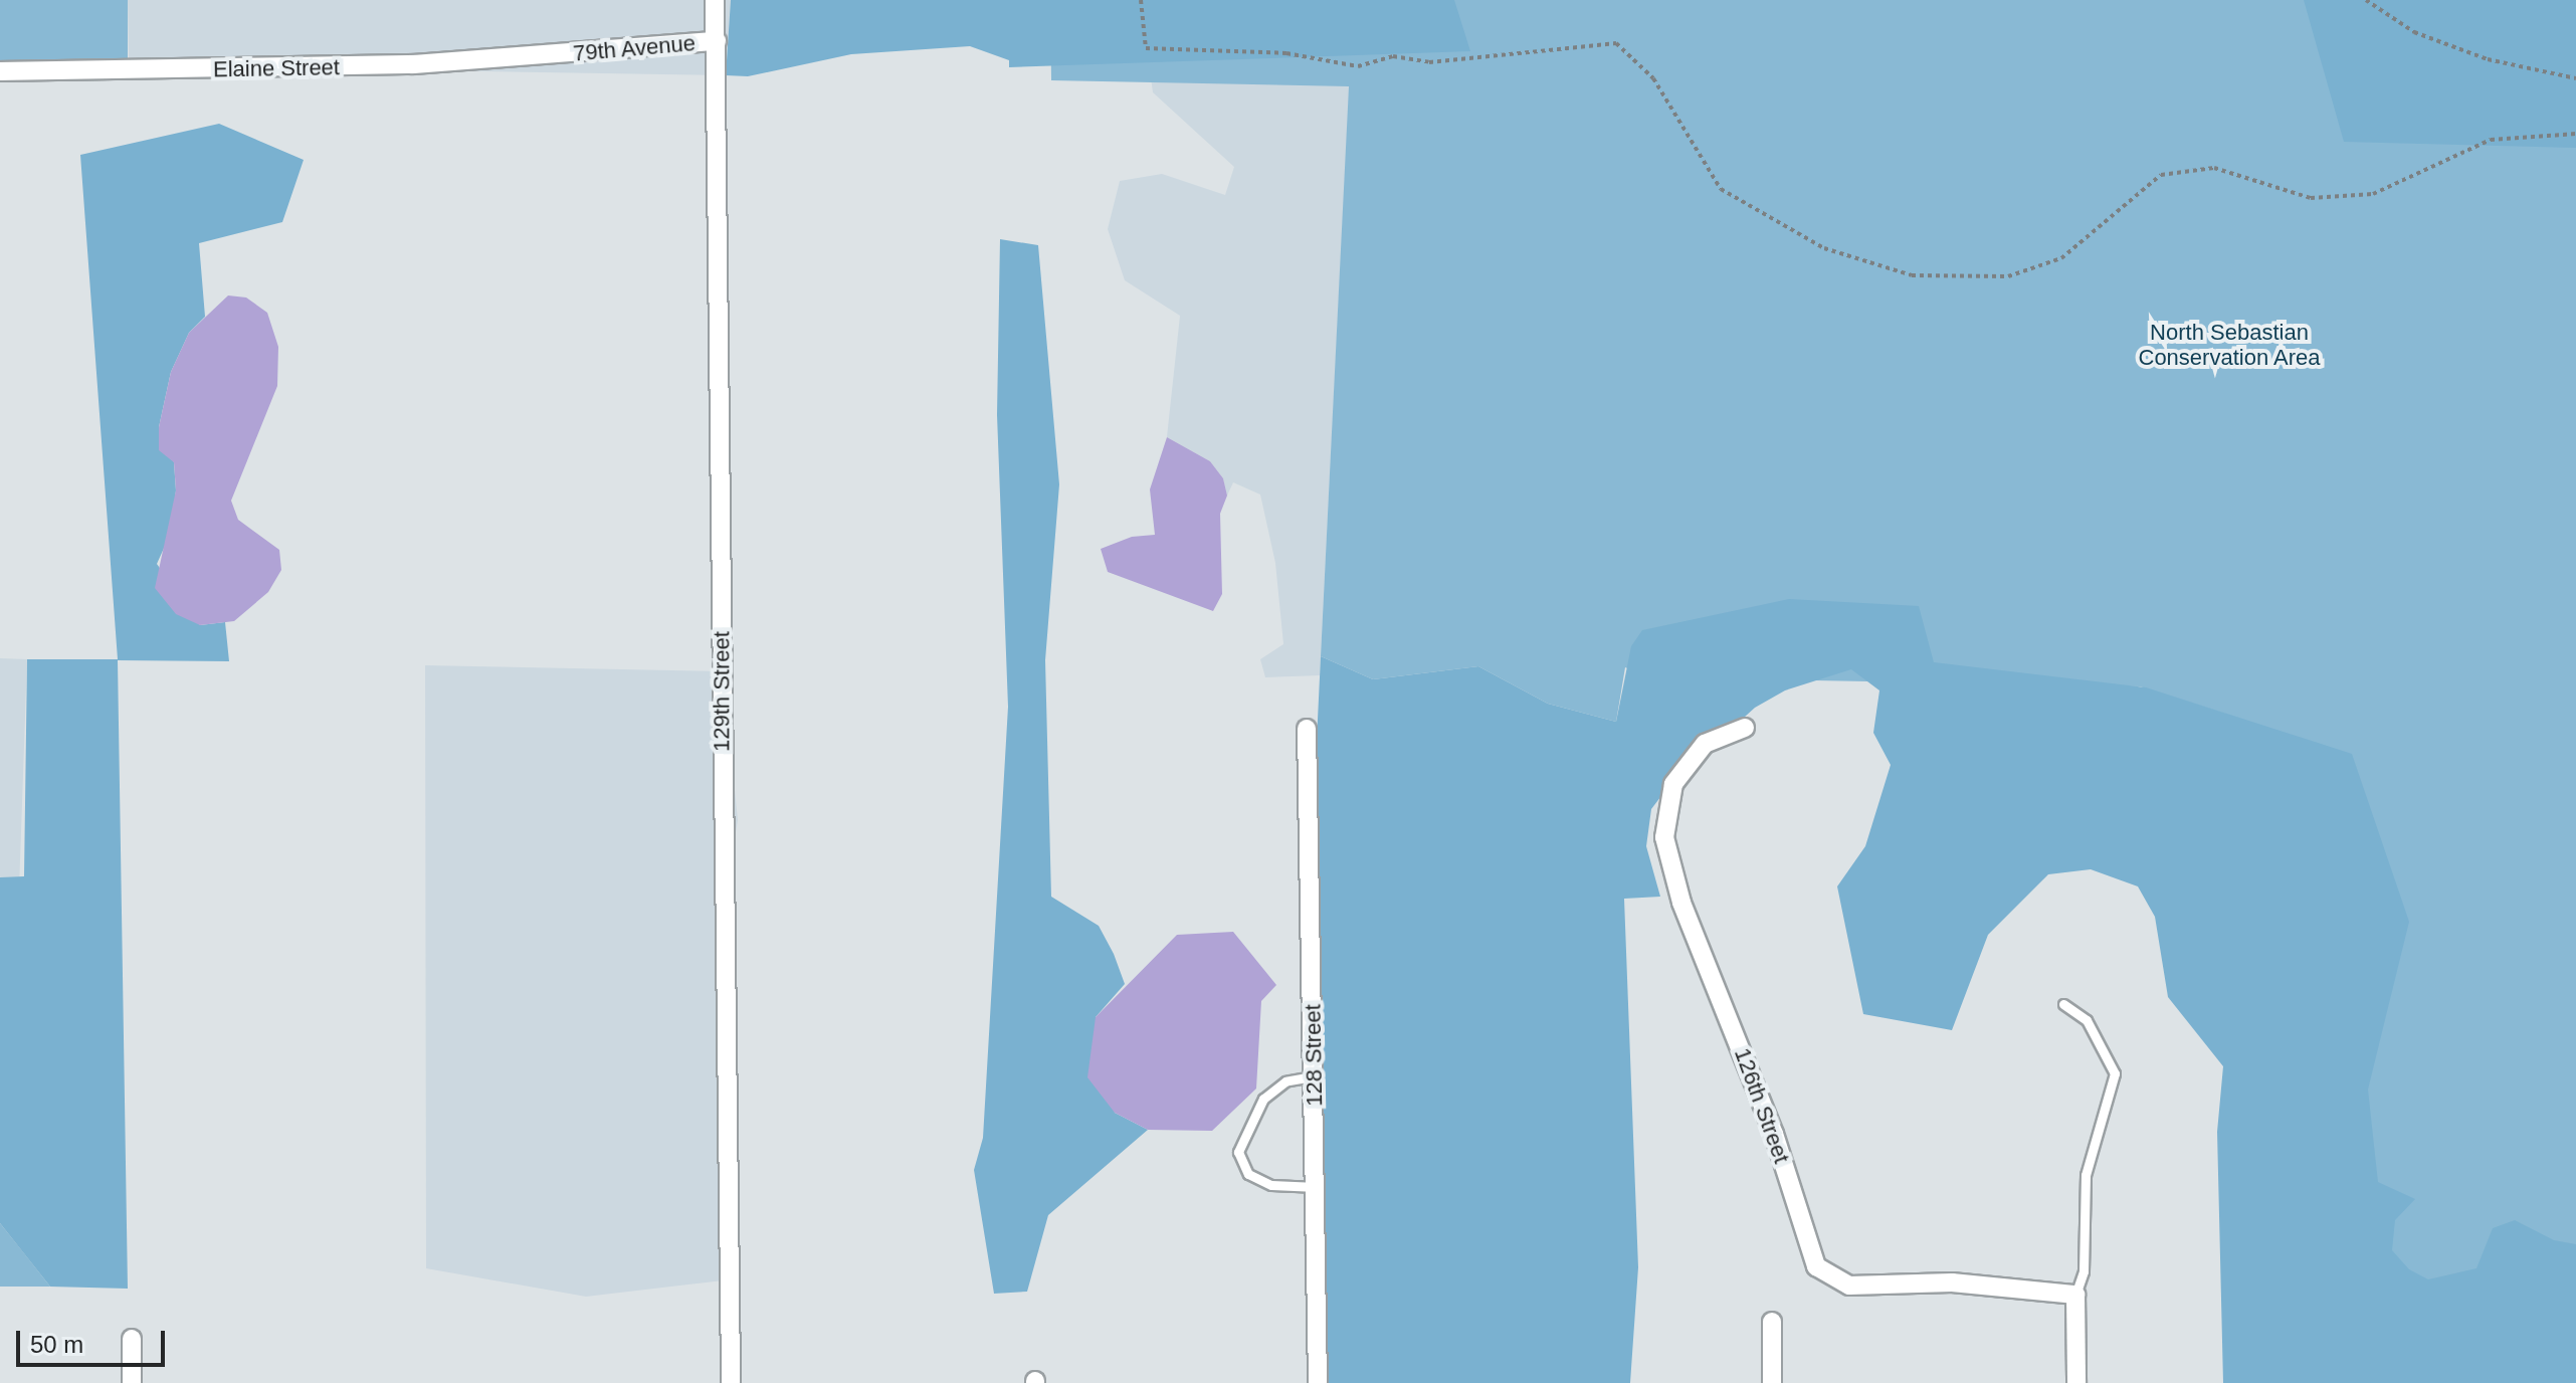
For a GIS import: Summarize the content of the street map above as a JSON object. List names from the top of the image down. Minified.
{"streets":{"street":["79th Avenue","Elaine Street","129th Street","128 Street","126th Street"]},"crossings":[["79th Avenue","Elaine Street"],["79th Avenue","129th Street"]],"parks":["North Sebastian Conservation Area"],"scale_bar":"50 m"}
